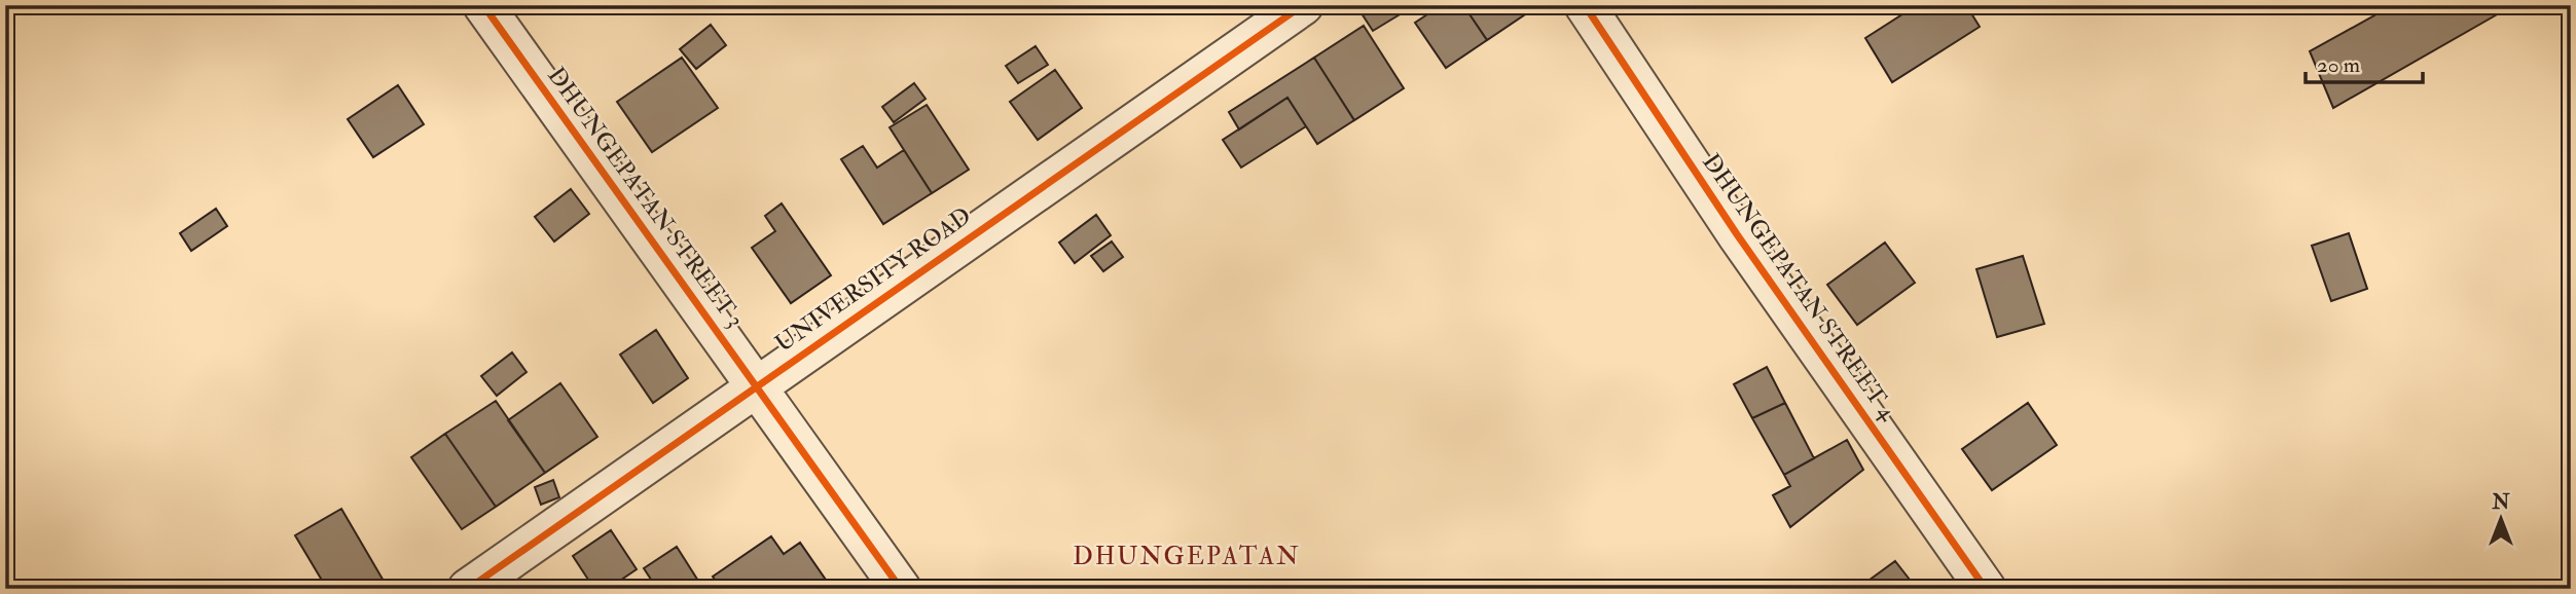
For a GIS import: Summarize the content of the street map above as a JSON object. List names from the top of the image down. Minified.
{"streets":{"street":["DHUNGEPATAN STREET 3","UNIVERSITY ROAD","DHUNGEPATAN STREET 4"]},"crossings":[["DHUNGEPATAN STREET 3","UNIVERSITY ROAD"]],"districts":["DHUNGEPATAN"],"scale_bar":"20 m","north":"top"}
